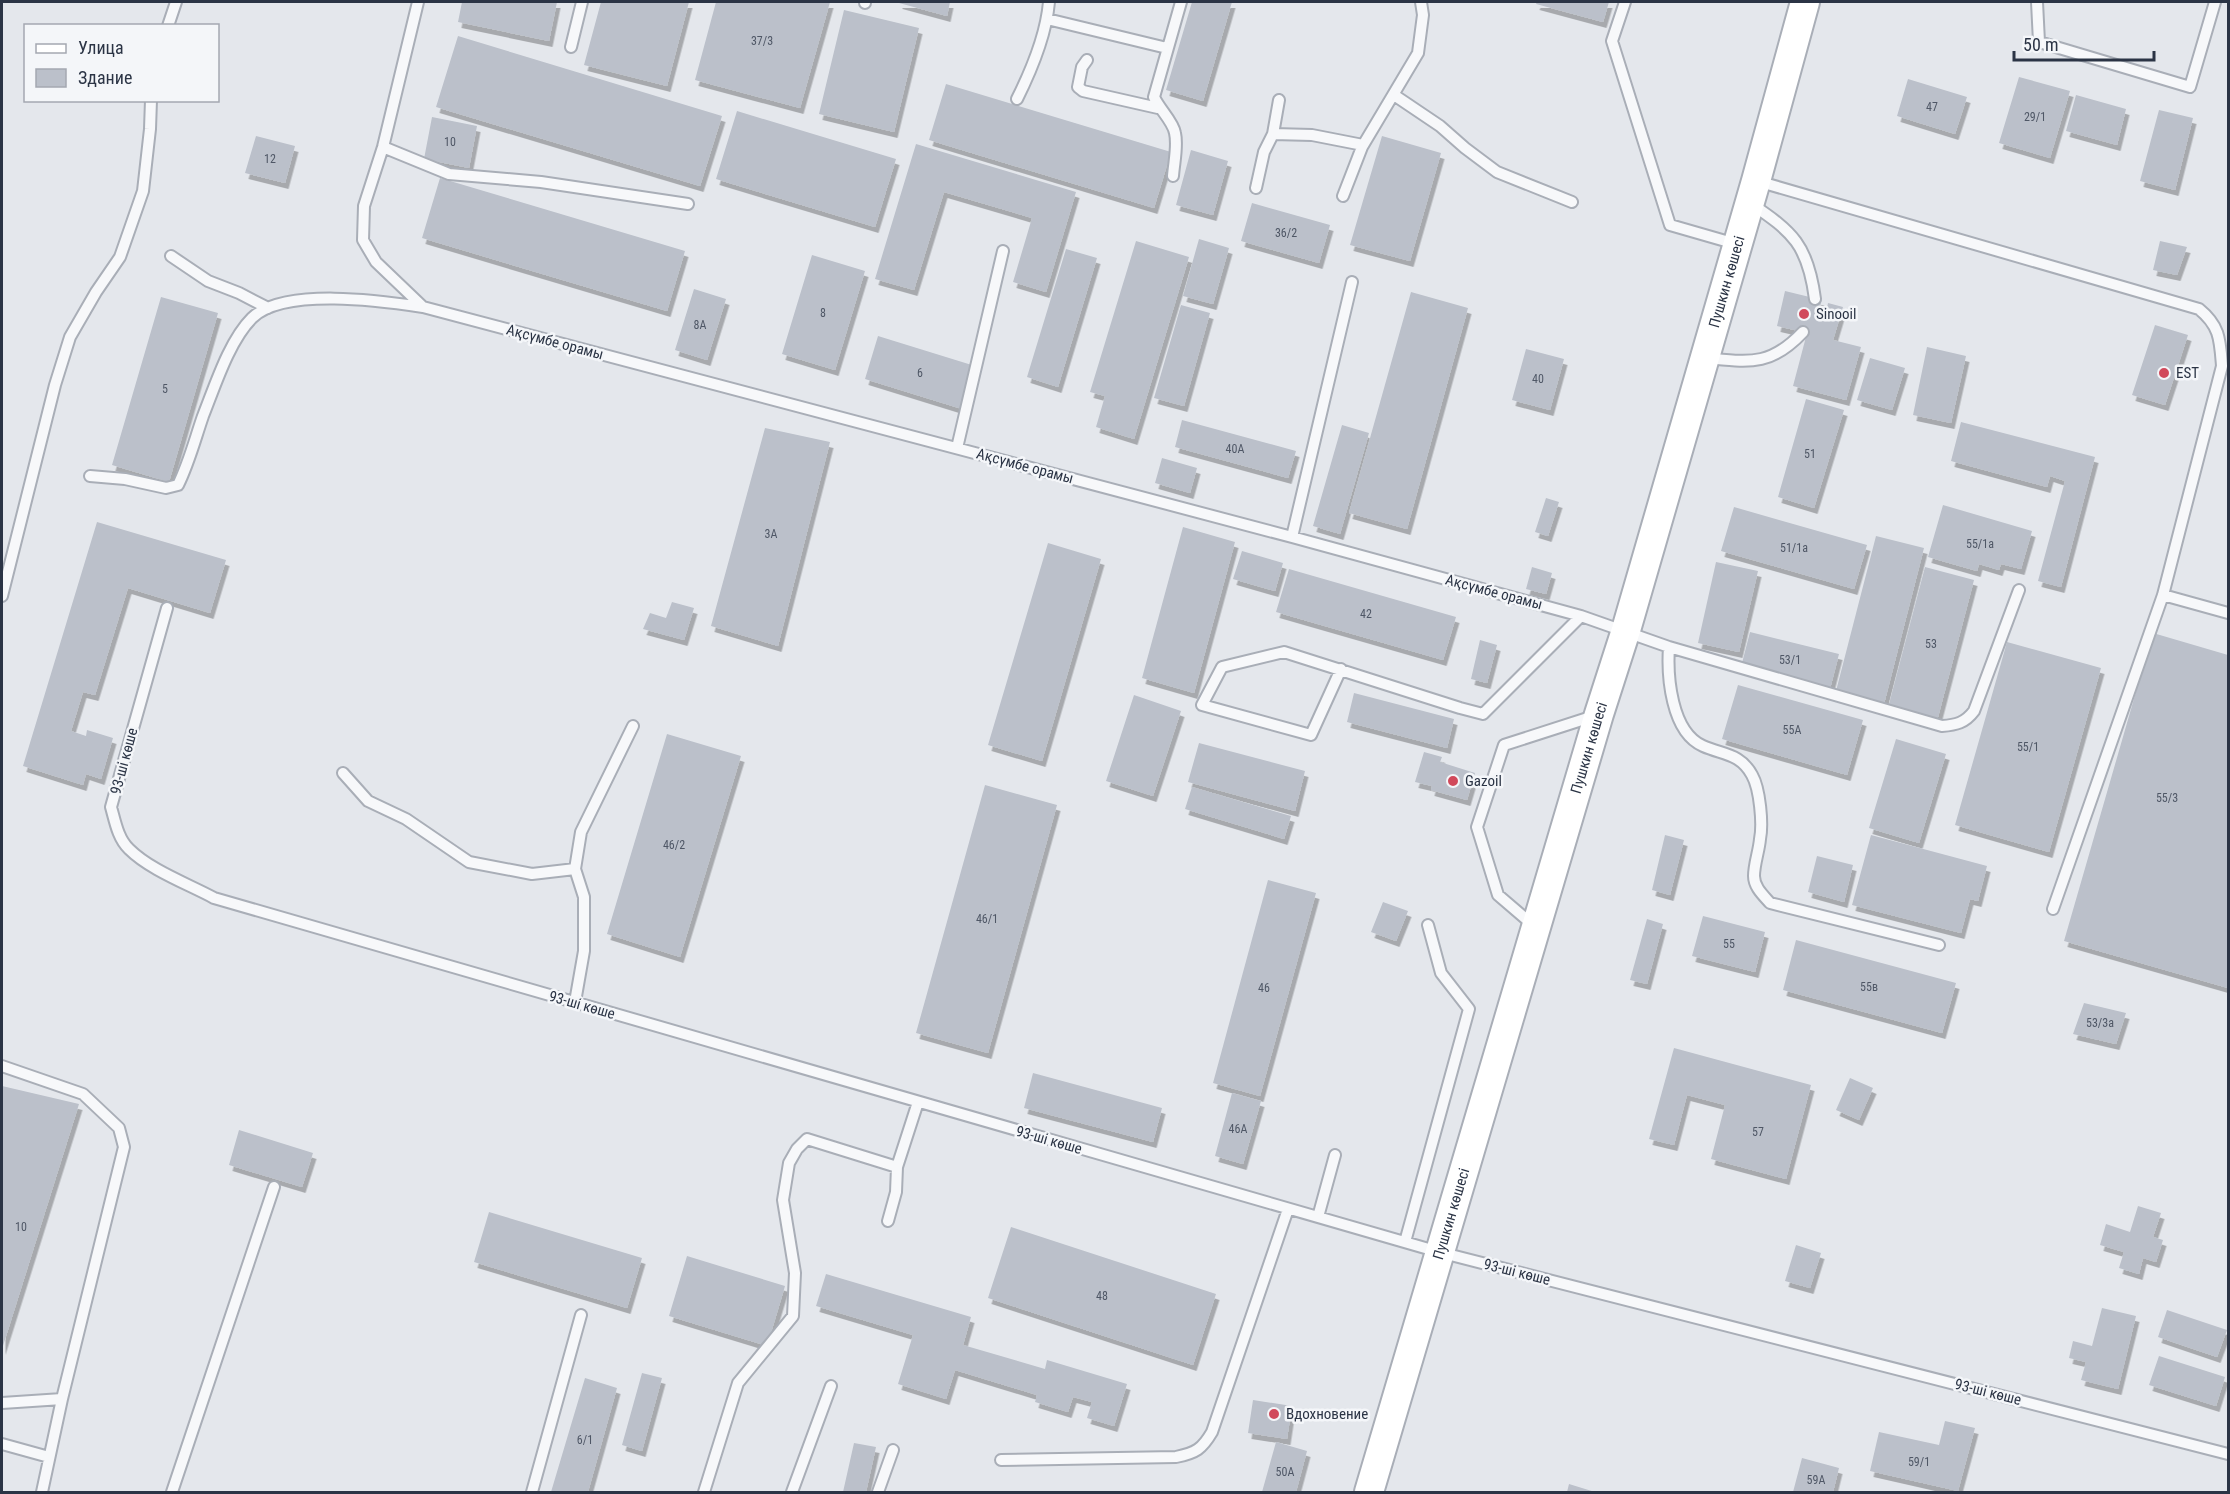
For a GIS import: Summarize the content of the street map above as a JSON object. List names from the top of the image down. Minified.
{"streets":{"main road":["Пушкин көшесі"],"lane":["Ақсүмбе орамы","93-ші көше"]},"crossings":[["Пушкин көшесі","Ақсүмбе орамы"],["Пушкин көшесі","93-ші көше"]],"places":["Sinooil","EST","Gazoil","Вдохновение"],"house_numbers":["37/3","47","29/1","10","12","36/2","8","8А","6","40","5","40А","51","3А","55/1а","51/1а","42","53","53/1","55А","55/1","55/3","46/2","46/1","55","55в","46","53/3а","46А","57","10","48","6/1","59/1","50А","59А"],"legend":["Улица","Здание"],"scale_bar":"50 m"}
